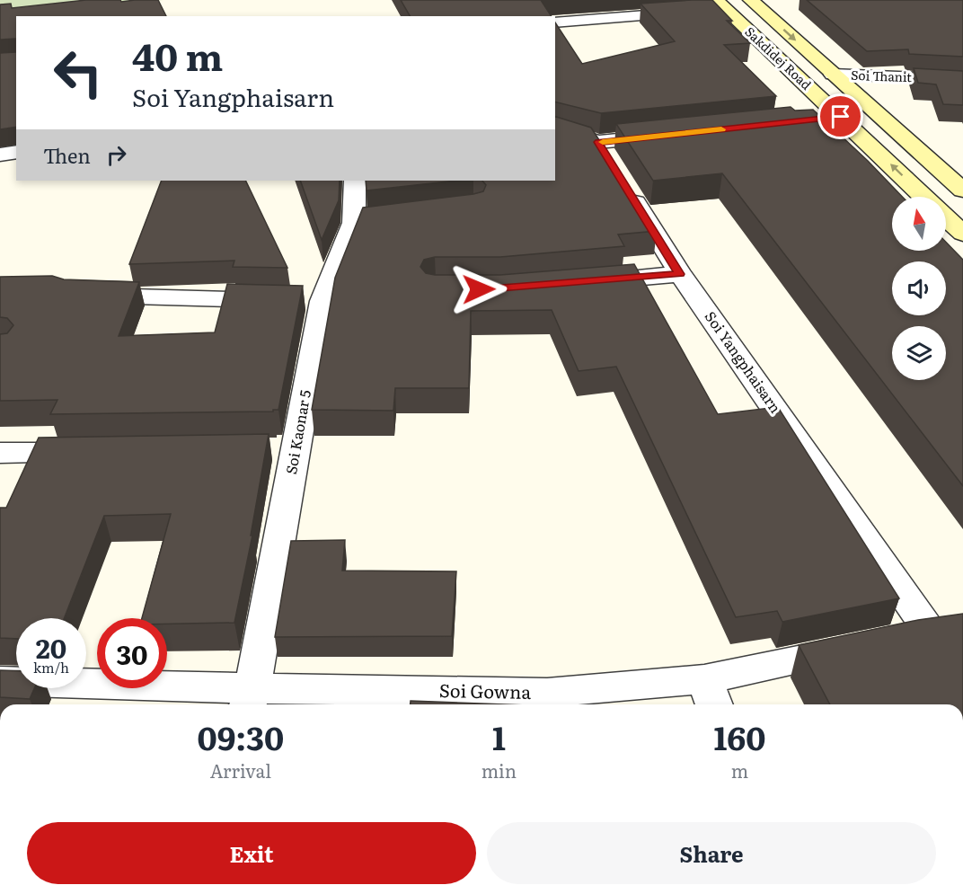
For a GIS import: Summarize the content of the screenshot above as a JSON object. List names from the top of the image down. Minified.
{"streets":{"main road":["Sakdidej Road"],"street":["Soi Thanit","Soi Yangphaisarn","Soi Kaonar 5","Soi Gowna"]},"crossings":[["Sakdidej Road","Soi Thanit"],["Soi Yangphaisarn","Soi Gowna"],["Soi Kaonar 5","Soi Gowna"]],"north":"top","page":{"turn":["40 m","Soi Yangphaisarn"],"then":"Then","speed":"20 km/h","limit":"30","eta":["09:30","Arrival","1","min","160","m"],"buttons":["Exit","Share"]}}
